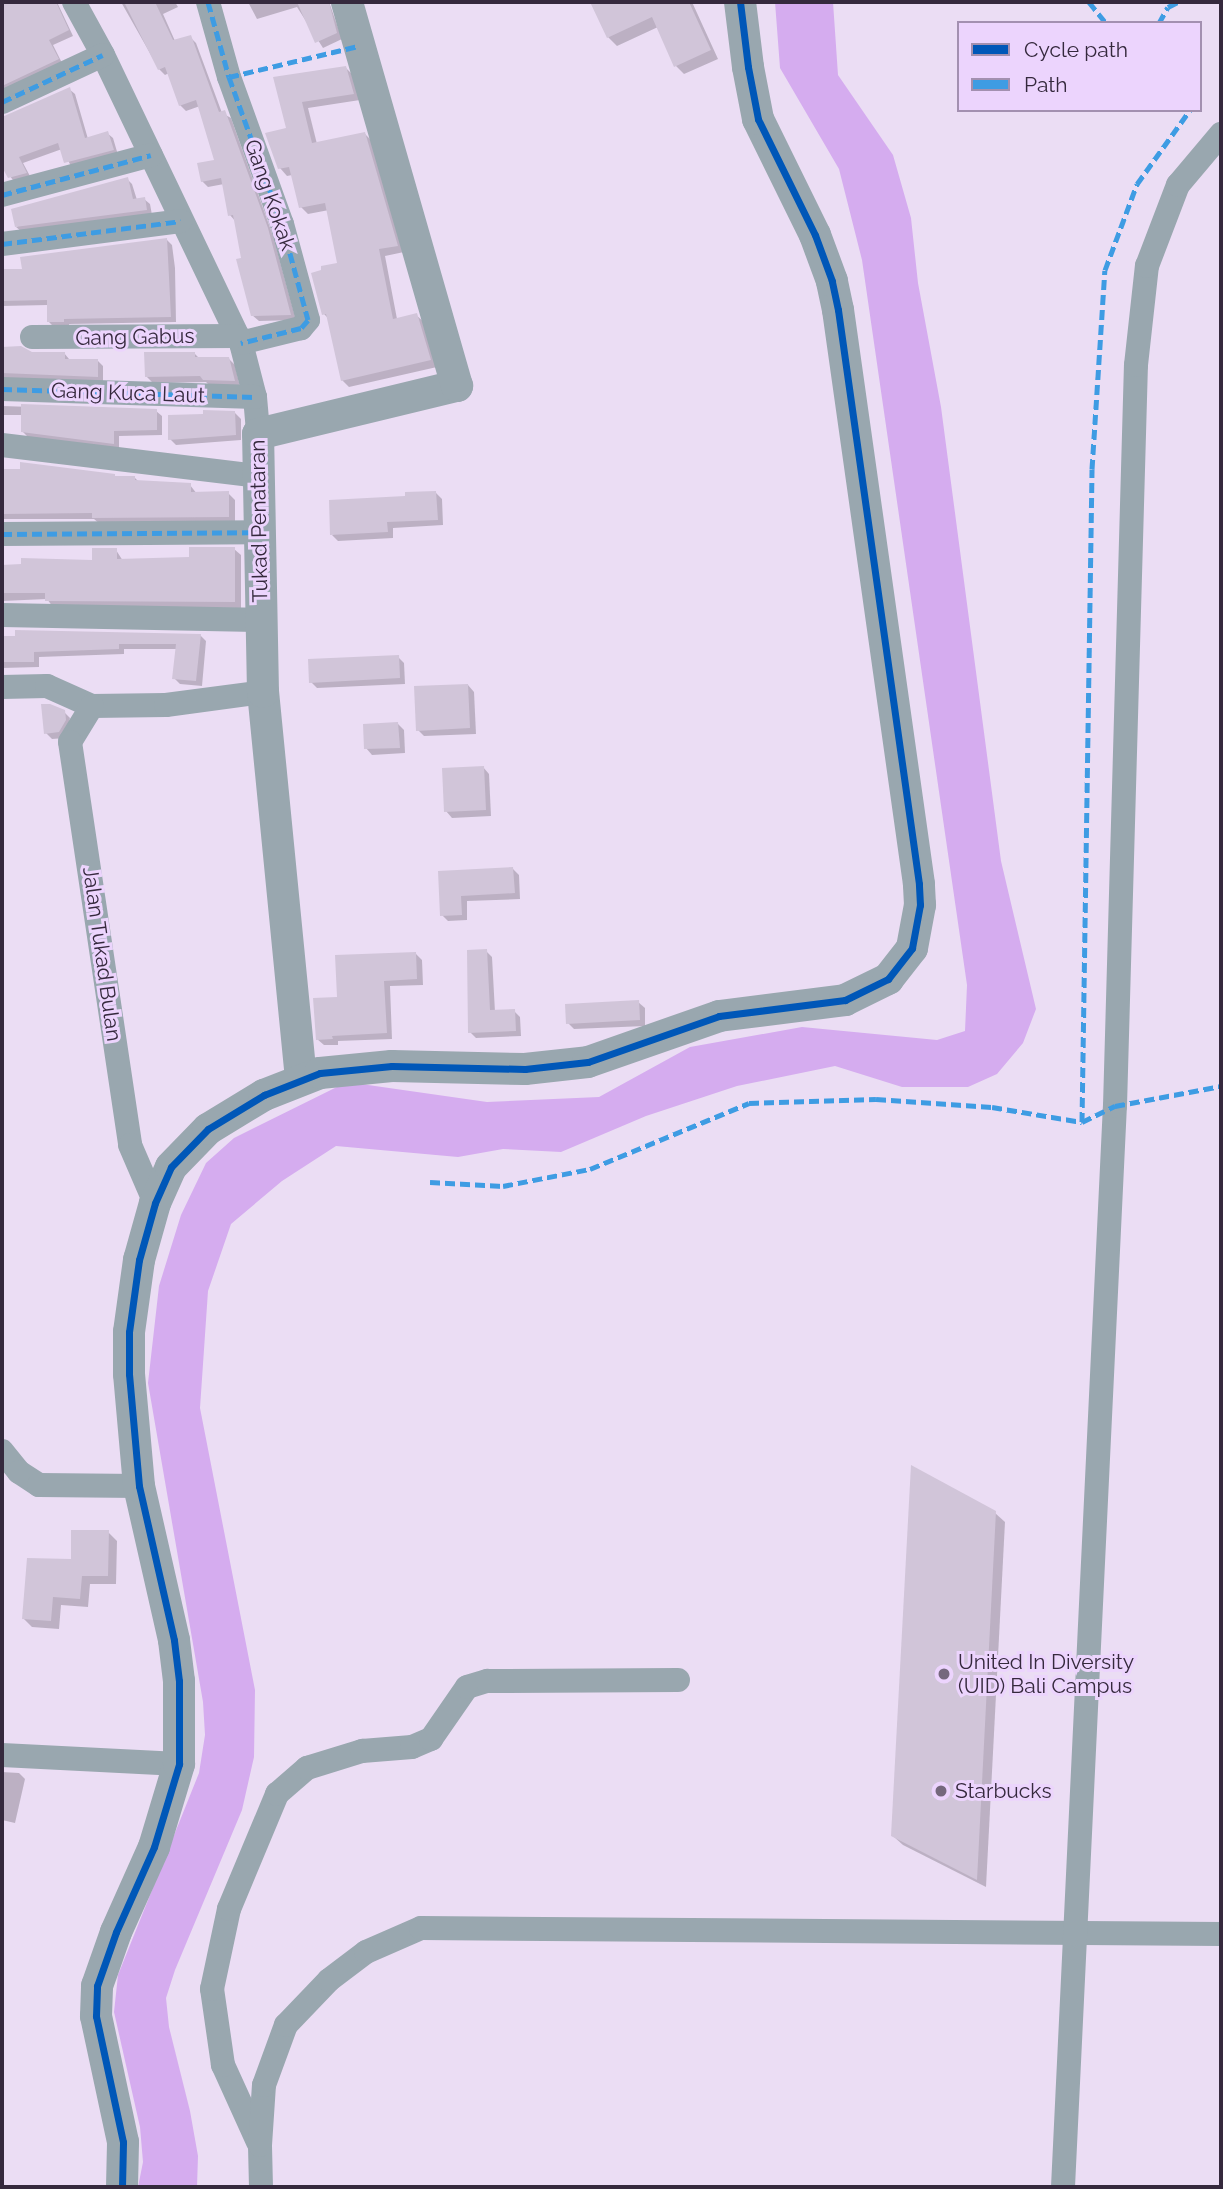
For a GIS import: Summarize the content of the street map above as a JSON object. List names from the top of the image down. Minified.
{"streets":{"street":["Gang Kokak","Gang Gabus","Gang Kuca Laut","Tukad Penataran","Jalan Tukad Bulan"]},"crossings":[["Gang Kokak","Gang Gabus"],["Gang Kokak","Tukad Penataran"],["Gang Gabus","Tukad Penataran"],["Gang Kuca Laut","Tukad Penataran"]],"places":["United In Diversity (UID) Bali Campus","Starbucks"],"legend":["Cycle path","Path"]}
